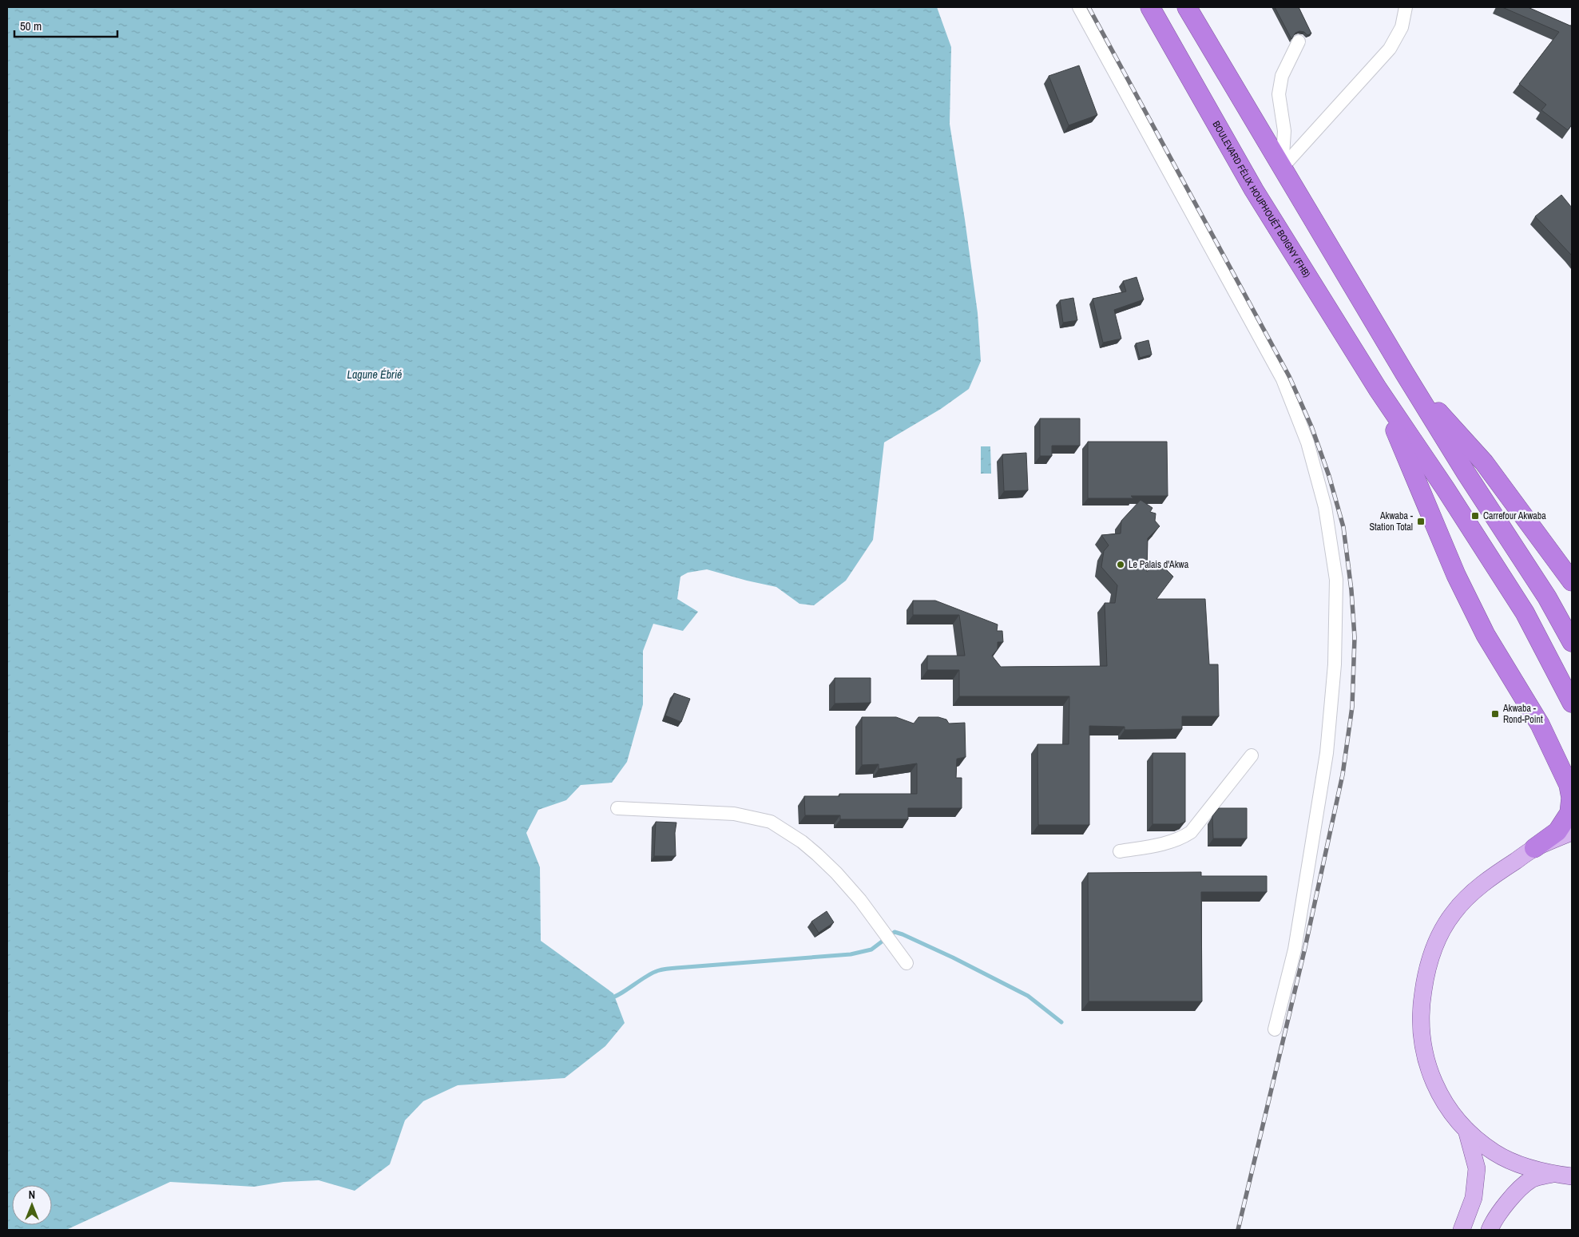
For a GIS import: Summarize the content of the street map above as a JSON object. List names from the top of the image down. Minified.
{"streets":{"highway":["BOULEVARD FÉLIX HOUPHOUËT BOIGNY (FHB)"]},"water":["Lagune Ébrié"],"places":{"transit":["Carrefour Akwaba","Akwaba - Station Total","Akwaba - Rond-Point"],"other":["Le Palais d'Akwa"]},"scale_bar":"50 m","north":"top"}
